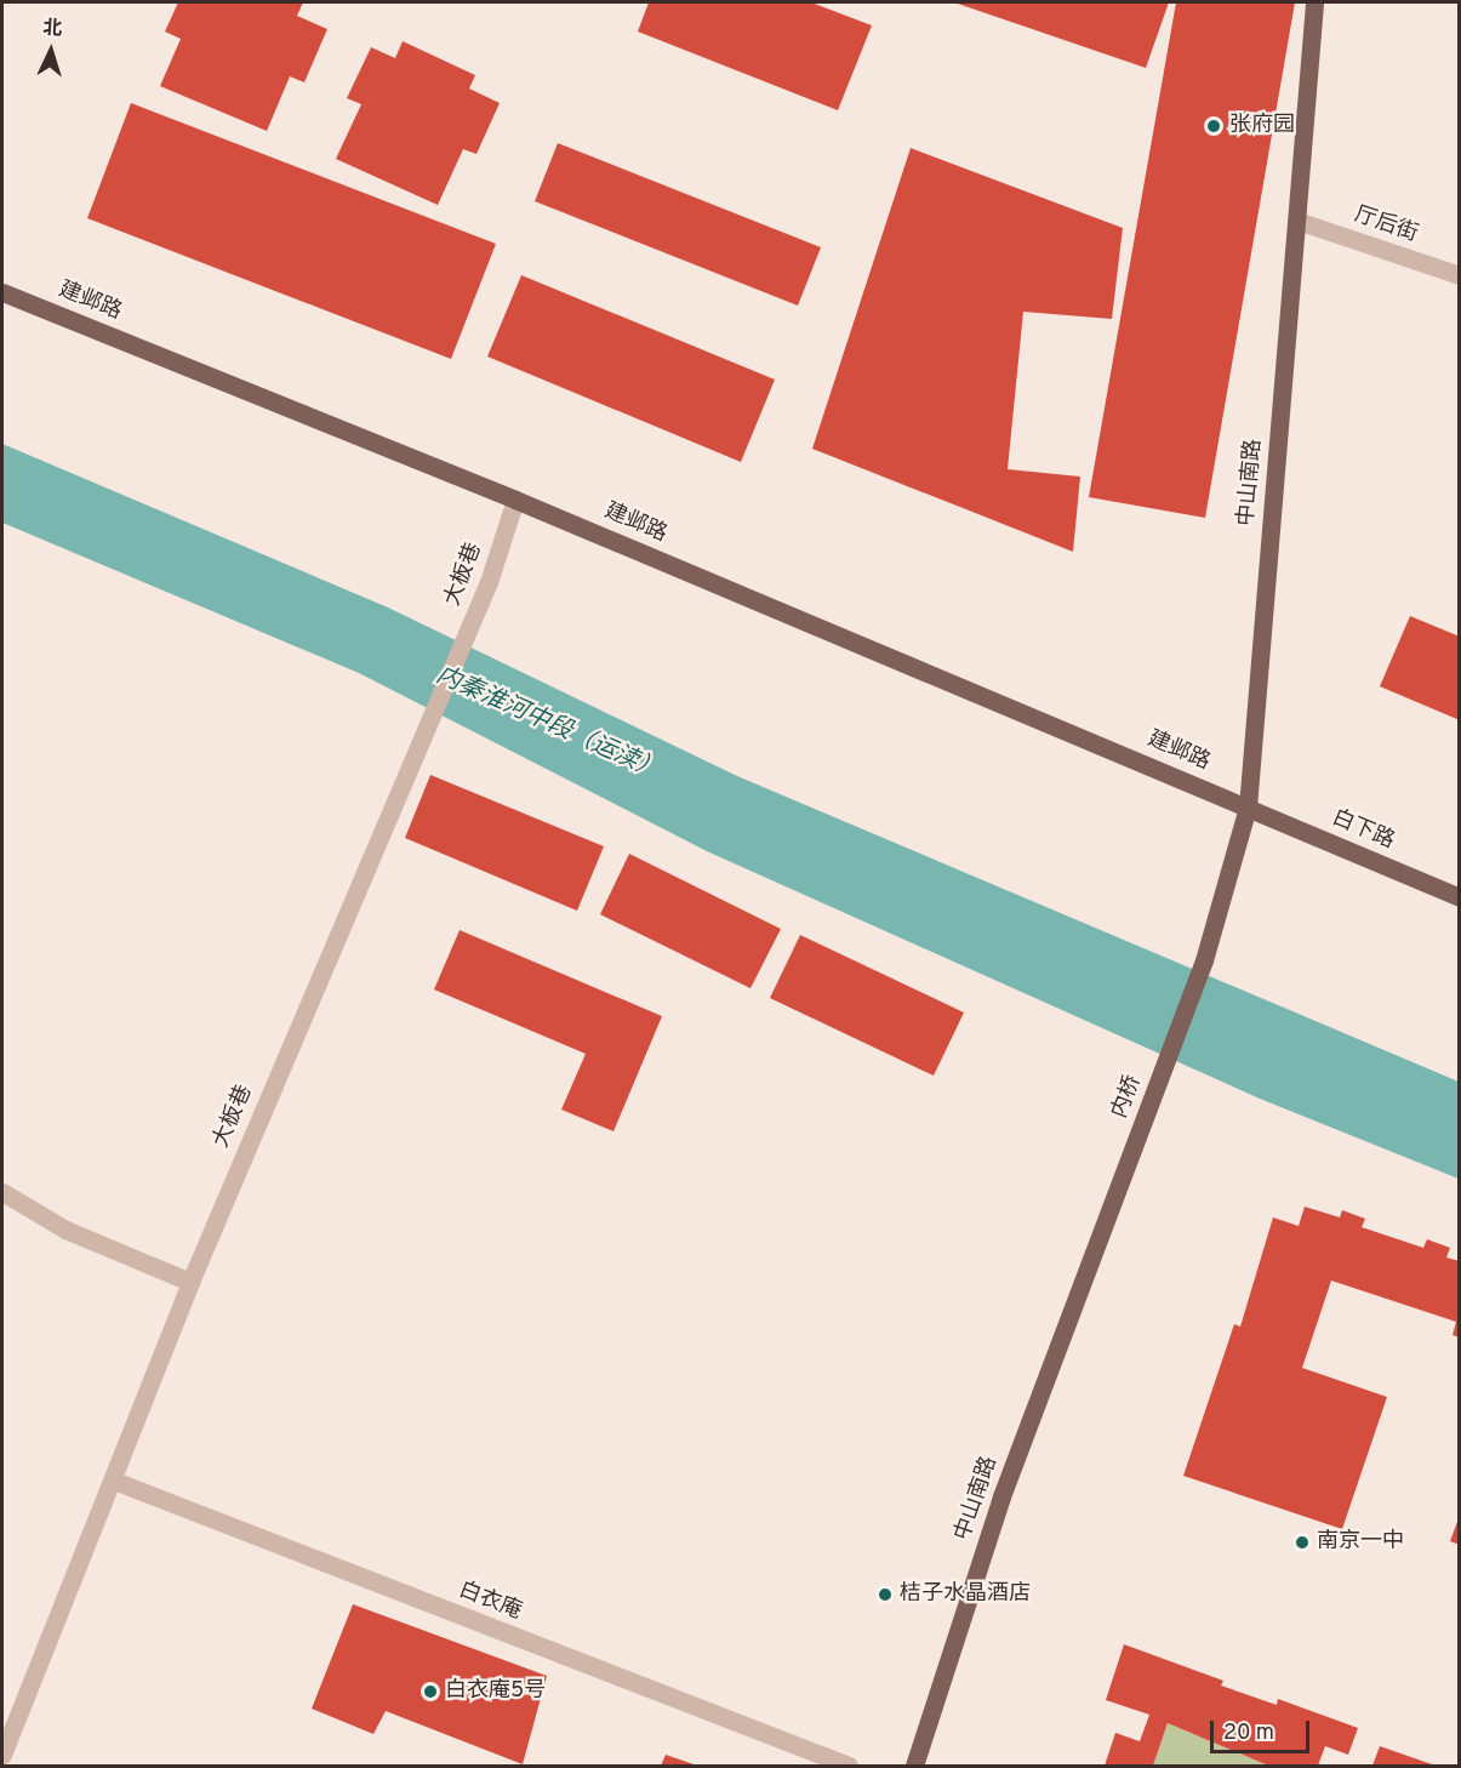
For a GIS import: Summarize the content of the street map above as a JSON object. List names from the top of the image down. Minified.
{"streets":{"main road":["建邺路","中山南路","白下路"],"street":["厅后街","大板巷","白衣庵"]},"crossings":[["厅后街","中山南路"],["建邺路","中山南路"],["建邺路","大板巷"],["建邺路","白下路"],["中山南路","白下路"],["大板巷","白衣庵"]],"water":["内秦淮河中段（运渎）"],"places":["张府园","南京一中","桔子水晶酒店","白衣庵5号"],"scale_bar":"20 m","north":"top"}
